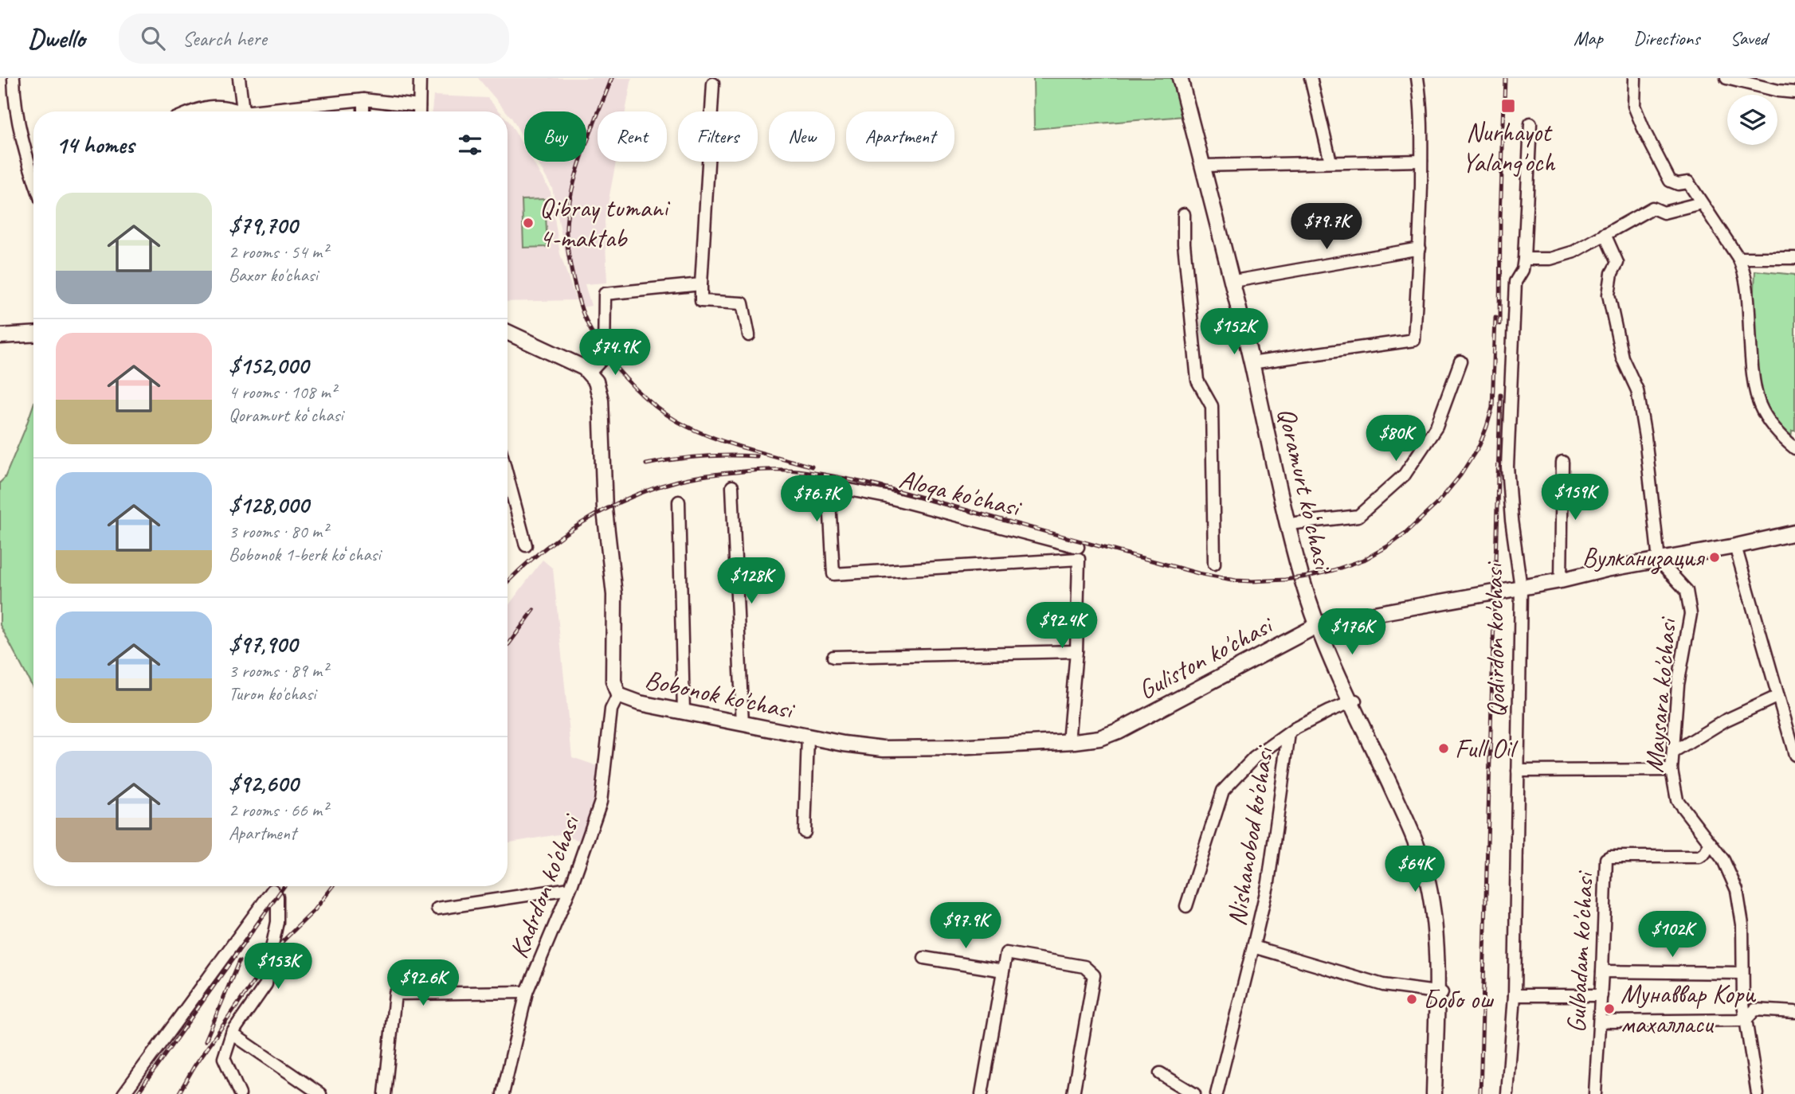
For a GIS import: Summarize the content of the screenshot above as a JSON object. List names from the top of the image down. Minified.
{"streets":{"main road":["Qoramurt koʻchasi","Guliston ko'chasi","Bobonok ko'chasi"],"street":["Aloqa ko'chasi","Qodirdon ko'chasi","Maysara ko'chasi","Nishanobod ko'chasi","Kadrdon ko'chasi","Gulbadam ko'chasi"]},"crossings":[["Qoramurt koʻchasi","Guliston ko'chasi"],["Qoramurt koʻchasi","Nishanobod ko'chasi"],["Qodirdon ko'chasi","Guliston ko'chasi"],["Guliston ko'chasi","Bobonok ko'chasi"],["Guliston ko'chasi","Maysara ko'chasi"],["Bobonok ko'chasi","Kadrdon ko'chasi"],["Maysara ko'chasi","Gulbadam ko'chasi"]],"places":{"transit":["Nurhayot Yalang'och"],"other":["Qibray tumani 4-maktab","Вулканизация","Full Oil","Бобо ош","Мунаввар Кори махалласи"]},"page":{"header":"Dwello","search":"Search here","nav":["Map","Directions","Saved"],"chip":["Buy","Rent","Filters","New","Apartment"],"heading":"14 homes","list":[{"name":"$79,700","note":"2 rooms · 54 m² · Baxor ko'chasi"},{"name":"$152,000","note":"4 rooms · 108 m² · Qoramurt koʻchasi"},{"name":"$128,000","note":"3 rooms · 80 m² · Bobonok 1-berk koʻchasi"},{"name":"$97,900","note":"3 rooms · 89 m² · Turon ko'chasi"},{"name":"$92,600","note":"2 rooms · 66 m² · Apartment"}],"price":["$79.7K","$152K","$74.9K","$80K","$159K","$76.7K","$128K","$92.4K","$176K","$64K","$97.9K","$102K","$153K","$92.6K"]}}
